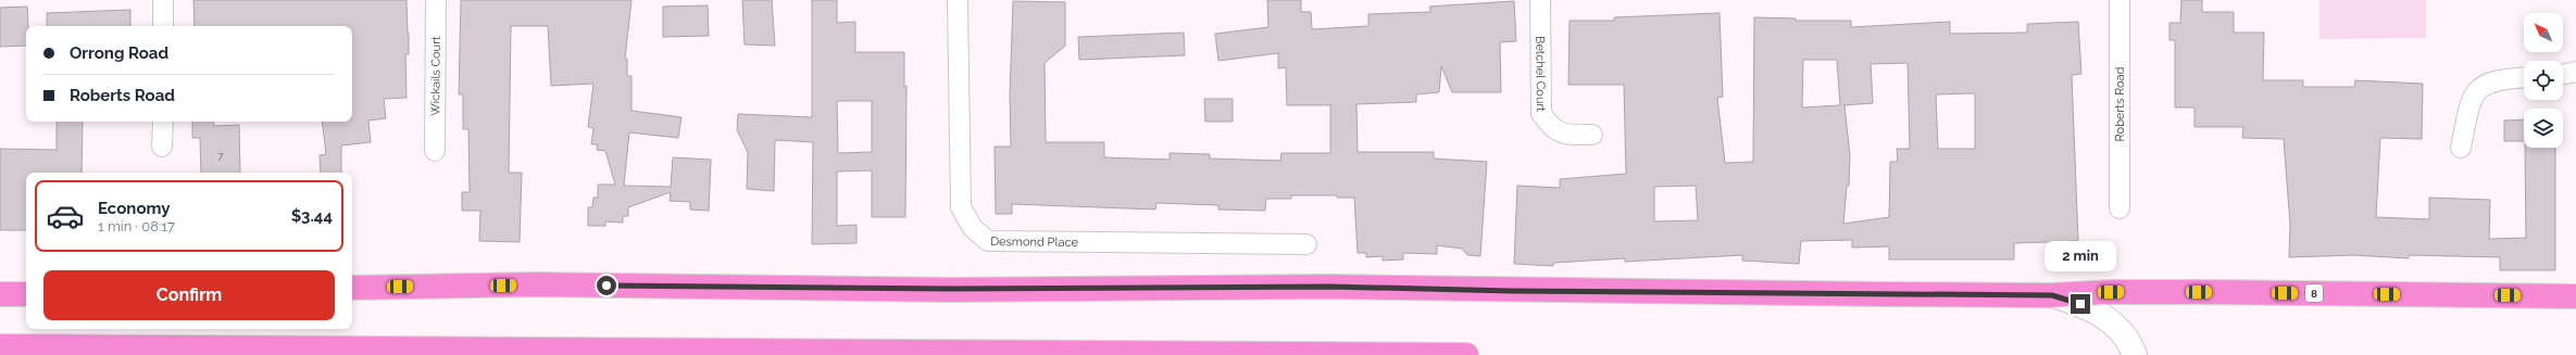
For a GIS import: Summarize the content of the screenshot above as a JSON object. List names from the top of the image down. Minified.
{"streets":{"highway":["8"],"street":["Betchel Court","Wickails Court","Roberts Road","Desmond Place"]},"house_numbers":["7"],"north":"top left","page":{"banner":["Orrong Road","Roberts Road"],"list":[{"name":"Economy","note":"1 min · 08:17","value":"$3.44"}],"bubble":"2 min","buttons":"Confirm"}}
